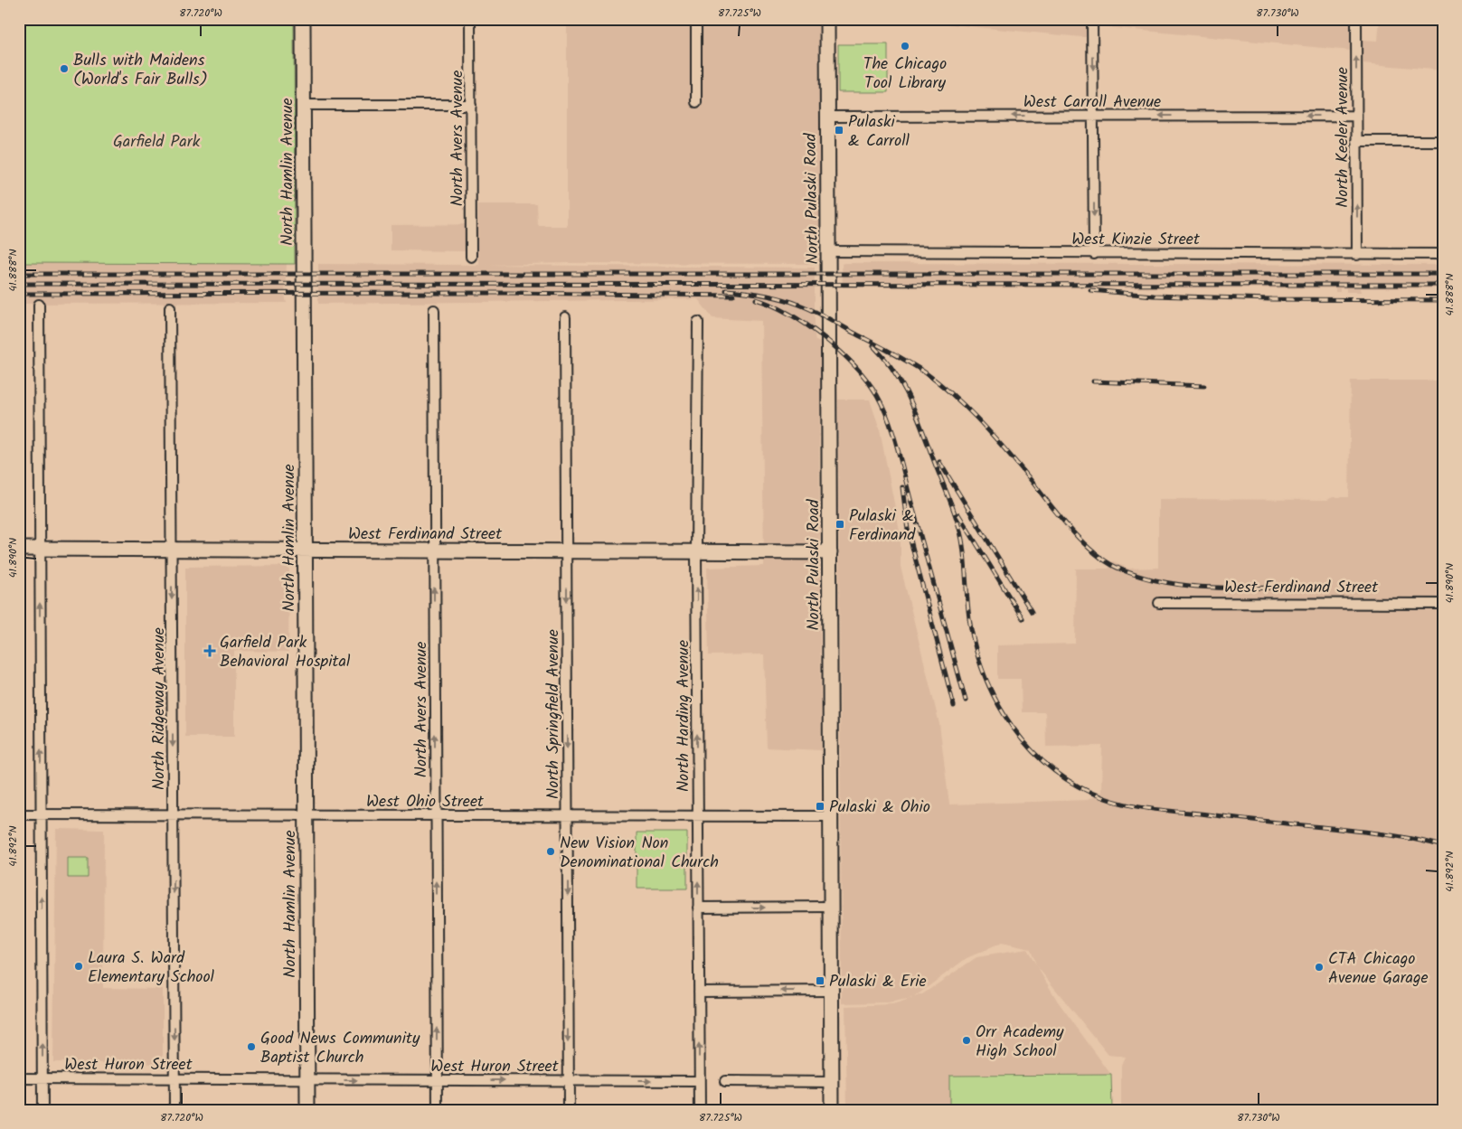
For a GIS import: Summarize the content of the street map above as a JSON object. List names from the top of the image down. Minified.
{"streets":{"street":["West Carroll Avenue","North Keeler Avenue","North Avers Avenue","North Hamlin Avenue","North Pulaski Road","West Kinzie Street","West Ferdinand Street","North Ridgeway Avenue","North Springfield Avenue","North Harding Avenue","West Ohio Street","West Huron Street"]},"crossings":[["West Carroll Avenue","North Keeler Avenue"],["West Carroll Avenue","North Pulaski Road"],["North Keeler Avenue","West Kinzie Street"],["North Avers Avenue","West Ferdinand Street"],["North Avers Avenue","West Ohio Street"],["North Avers Avenue","West Huron Street"],["North Hamlin Avenue","West Ferdinand Street"],["North Hamlin Avenue","West Ohio Street"],["North Hamlin Avenue","West Huron Street"],["North Pulaski Road","West Kinzie Street"],["North Pulaski Road","West Ferdinand Street"],["North Pulaski Road","West Ohio Street"],["West Ferdinand Street","North Ridgeway Avenue"],["West Ferdinand Street","North Springfield Avenue"],["West Ferdinand Street","North Harding Avenue"],["North Ridgeway Avenue","West Ohio Street"],["North Ridgeway Avenue","West Huron Street"],["North Springfield Avenue","West Ohio Street"],["North Springfield Avenue","West Huron Street"],["North Harding Avenue","West Ohio Street"],["North Harding Avenue","West Huron Street"]],"one_way":["West Carroll Avenue","North Keeler Avenue","North Avers Avenue","North Ridgeway Avenue","North Springfield Avenue","North Harding Avenue","West Huron Street"],"parks":["Garfield Park"],"places":{"other":["The Chicago Tool Library","Bulls with Maidens (World's Fair Bulls)","New Vision Non Denominational Church","Laura S. Ward Elementary School","CTA Chicago Avenue Garage","Orr Academy High School","Good News Community Baptist Church"],"transit":["Pulaski & Carroll","Pulaski & Ferdinand","Pulaski & Ohio","Pulaski & Erie"],"health":["Garfield Park Behavioral Hospital"]},"coordinates":["87.720°W","87.725°W","87.730°W","41.888°N","41.890°N","41.892°N"]}
